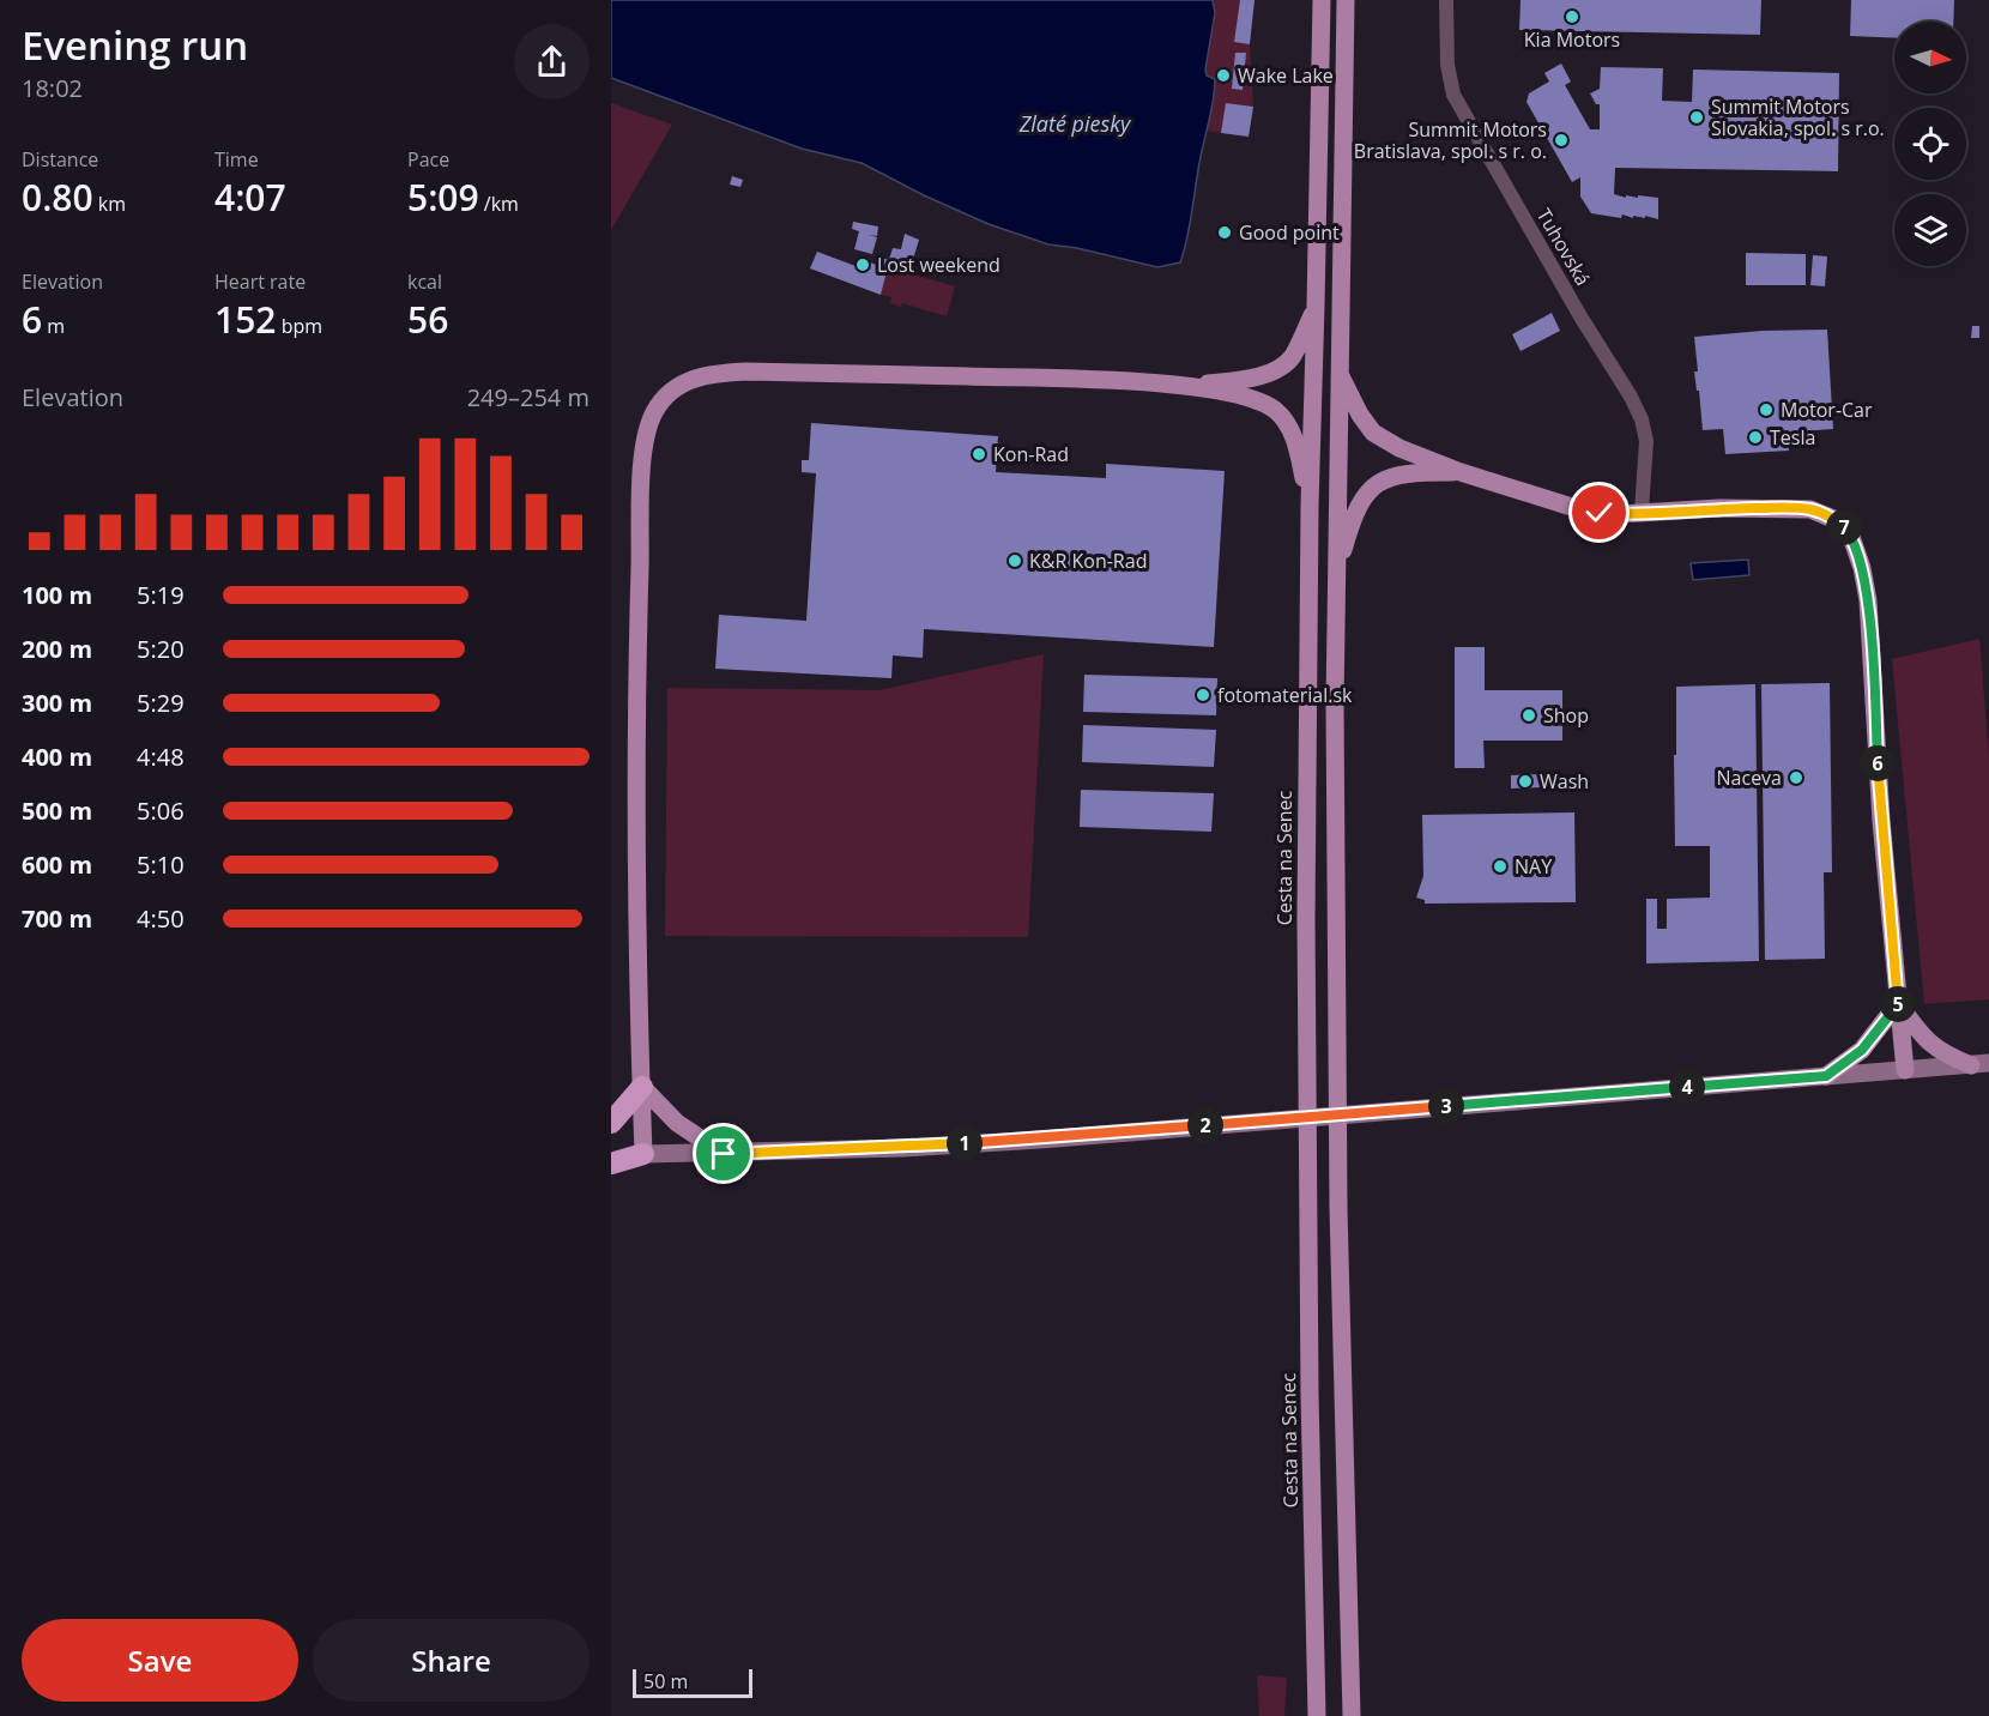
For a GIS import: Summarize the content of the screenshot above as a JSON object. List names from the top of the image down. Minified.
{"streets":{"main road":["Cesta na Senec"],"street":["Tuhovská"]},"water":["Zlaté piesky"],"places":["Kia Motors","Wake Lake","Summit Motors Slovakia, spol. s r.o.","Summit Motors Bratislava, spol. s r. o.","Good point","Lost weekend","Motor-Car","Tesla","Kon-Rad","K&R Kon-Rad","fotomaterial.sk","Shop","Naceva","Wash","NAY"],"scale_bar":"50 m","north":"right","page":{"heading":["Evening run","18:02"],"stats":[["Distance","0.80 km"],["Time","4:07"],["Pace","5:09 /km"],["Elevation","6 m"],["Heart rate","152 bpm"],["kcal","56"]],"chart":["Elevation","249–254 m"],"pins":["7","6","5","4","3","2","1"],"list":[{"name":"100 m","note":"5:19"},{"name":"200 m","note":"5:20"},{"name":"300 m","note":"5:29"},{"name":"400 m","note":"4:48"},{"name":"500 m","note":"5:06"},{"name":"600 m","note":"5:10"},{"name":"700 m","note":"4:50"}],"buttons":["Save","Share"],"scale":"50 m"}}
